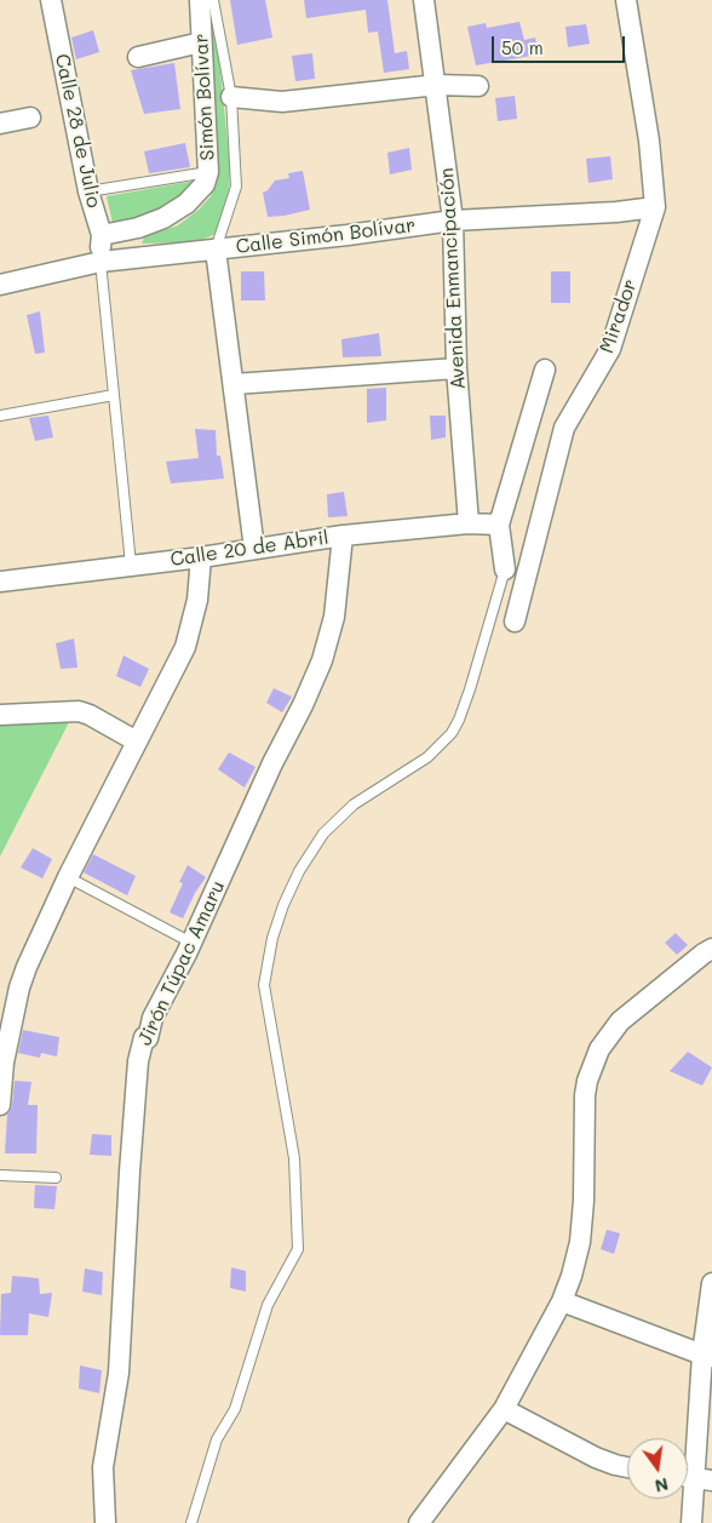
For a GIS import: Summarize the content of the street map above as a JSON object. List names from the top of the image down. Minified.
{"streets":{"street":["Simón Bolívar","Calle 28 de Julio","Calle Simón Bolívar","Avenida Enmancipación","Mirador","Calle 20 de Abril","Jirón Túpac Amaru"]},"crossings":[["Simón Bolívar","Calle 28 de Julio"],["Calle 28 de Julio","Calle Simón Bolívar"],["Calle Simón Bolívar","Avenida Enmancipación"],["Calle Simón Bolívar","Mirador"],["Avenida Enmancipación","Calle 20 de Abril"],["Calle 20 de Abril","Jirón Túpac Amaru"]],"scale_bar":"50 m","north":"bottom"}
